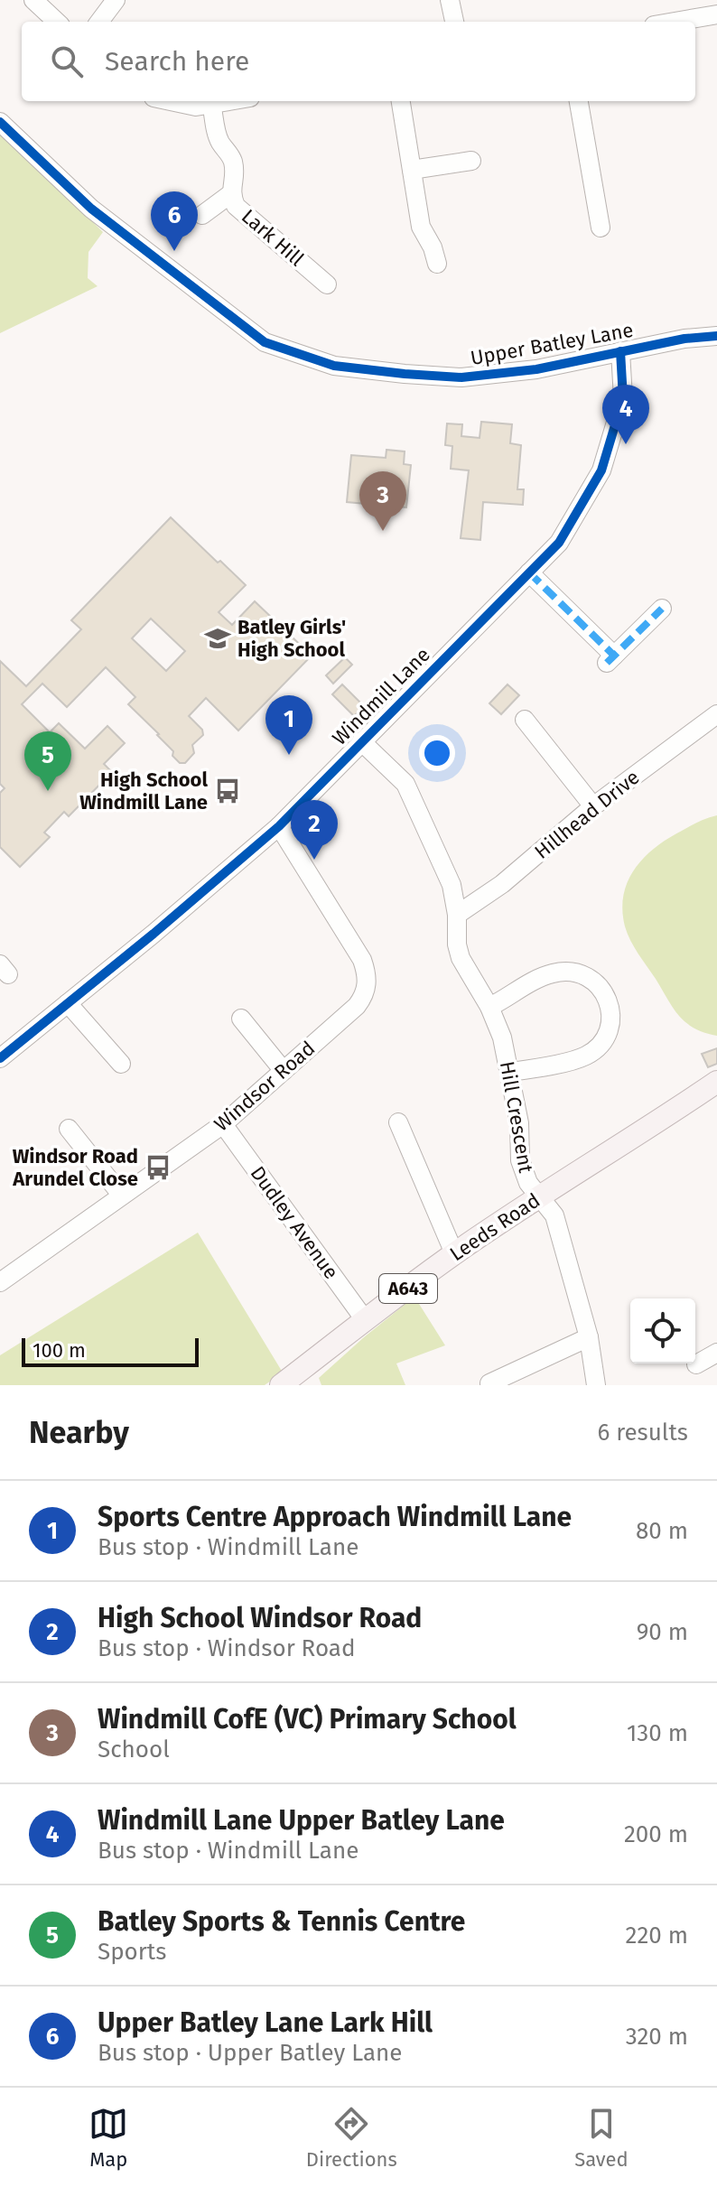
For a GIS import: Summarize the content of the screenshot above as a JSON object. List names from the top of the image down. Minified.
{"streets":{"main road":["Leeds Road","A643"],"street":["Lark Hill","Upper Batley Lane","Windmill Lane","Hillhead Drive","Windsor Road","Hill Crescent","Dudley Avenue"]},"crossings":[["Upper Batley Lane","Windmill Lane"],["Windmill Lane","Windsor Road"],["Hillhead Drive","Hill Crescent"],["Windsor Road","Dudley Avenue"],["Hill Crescent","Leeds Road"],["Dudley Avenue","Leeds Road"]],"places":{"school or university":["Batley Girls' High School"],"bus stop":["High School Windmill Lane","Windsor Road Arundel Close"]},"scale_bar":"100 m","page":{"search":"Search here","pins":["6","4","3","1","5","2"],"scale":"100 m","heading":["Nearby","6 results"],"list":[{"mark":"1","name":"Sports Centre Approach Windmill Lane","note":"Bus stop · Windmill Lane","value":"80 m"},{"mark":"2","name":"High School Windsor Road","note":"Bus stop · Windsor Road","value":"90 m"},{"mark":"3","name":"Windmill CofE (VC) Primary School","note":"School","value":"130 m"},{"mark":"4","name":"Windmill Lane Upper Batley Lane","note":"Bus stop · Windmill Lane","value":"200 m"},{"mark":"5","name":"Batley Sports & Tennis Centre","note":"Sports","value":"220 m"},{"mark":"6","name":"Upper Batley Lane Lark Hill","note":"Bus stop · Upper Batley Lane","value":"320 m"}],"nav":["Map","Directions","Saved"]}}
